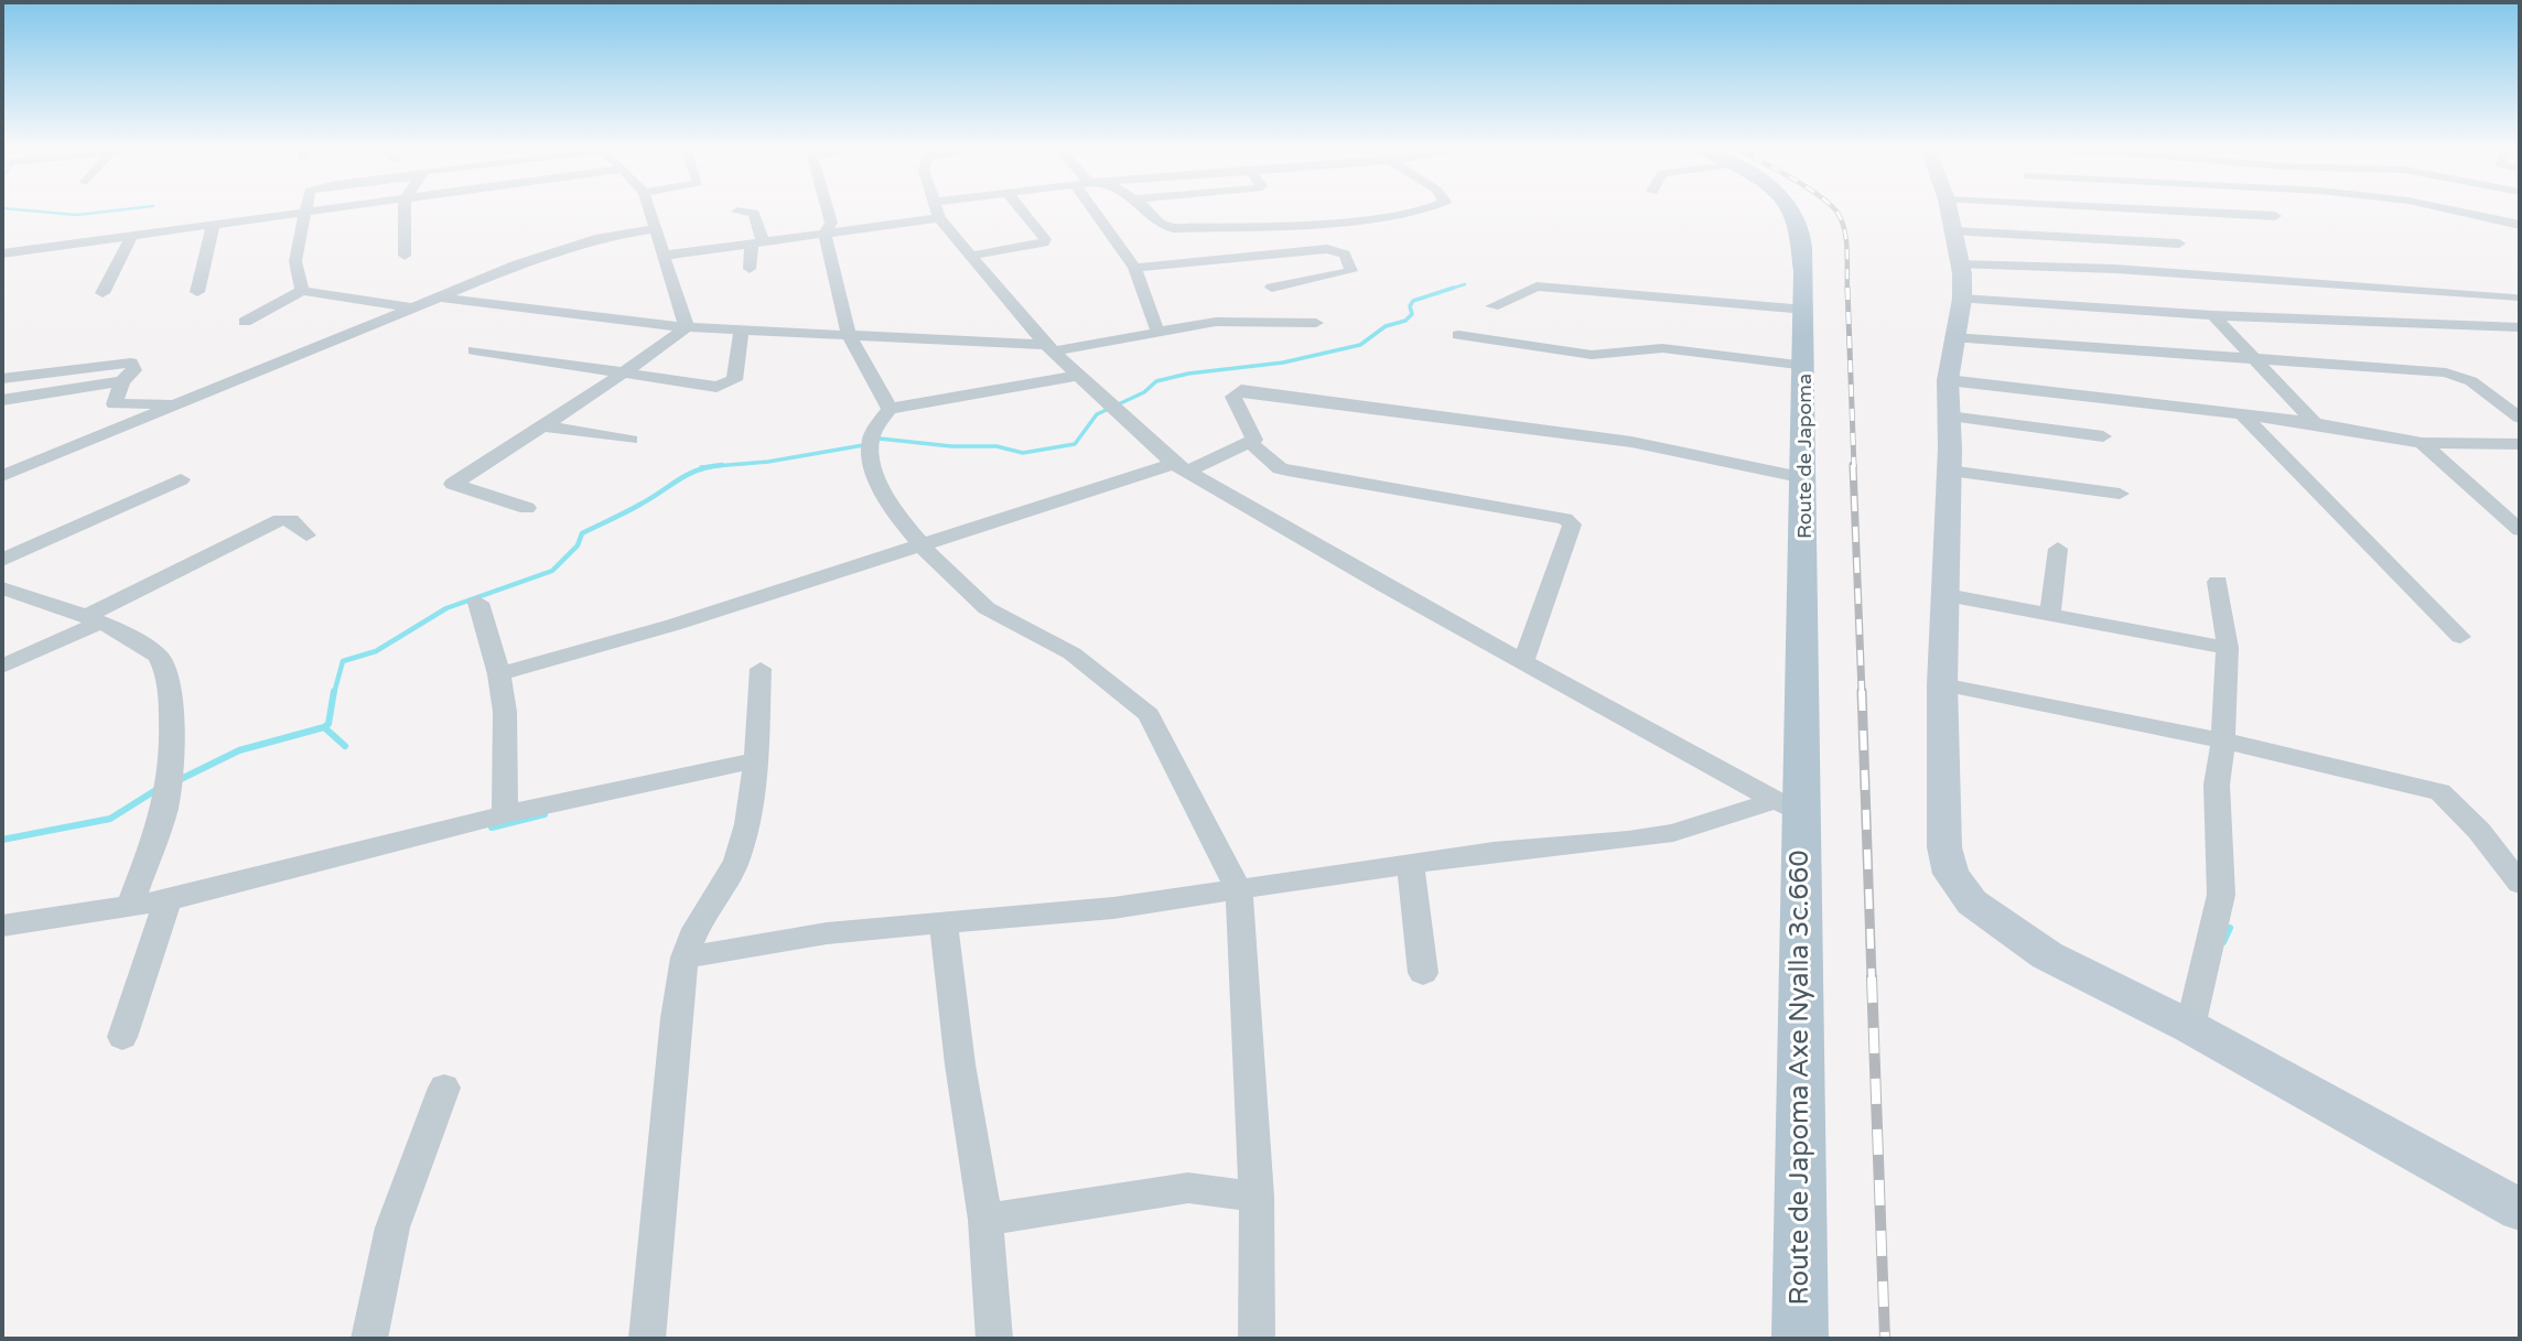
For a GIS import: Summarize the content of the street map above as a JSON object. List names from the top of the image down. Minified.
{"streets":{"main road":["Route de Japoma","Route de Japoma Axe Nyalla 3c.660"]},"crossings":[["Route de Japoma","Route de Japoma Axe Nyalla 3c.660"]]}
